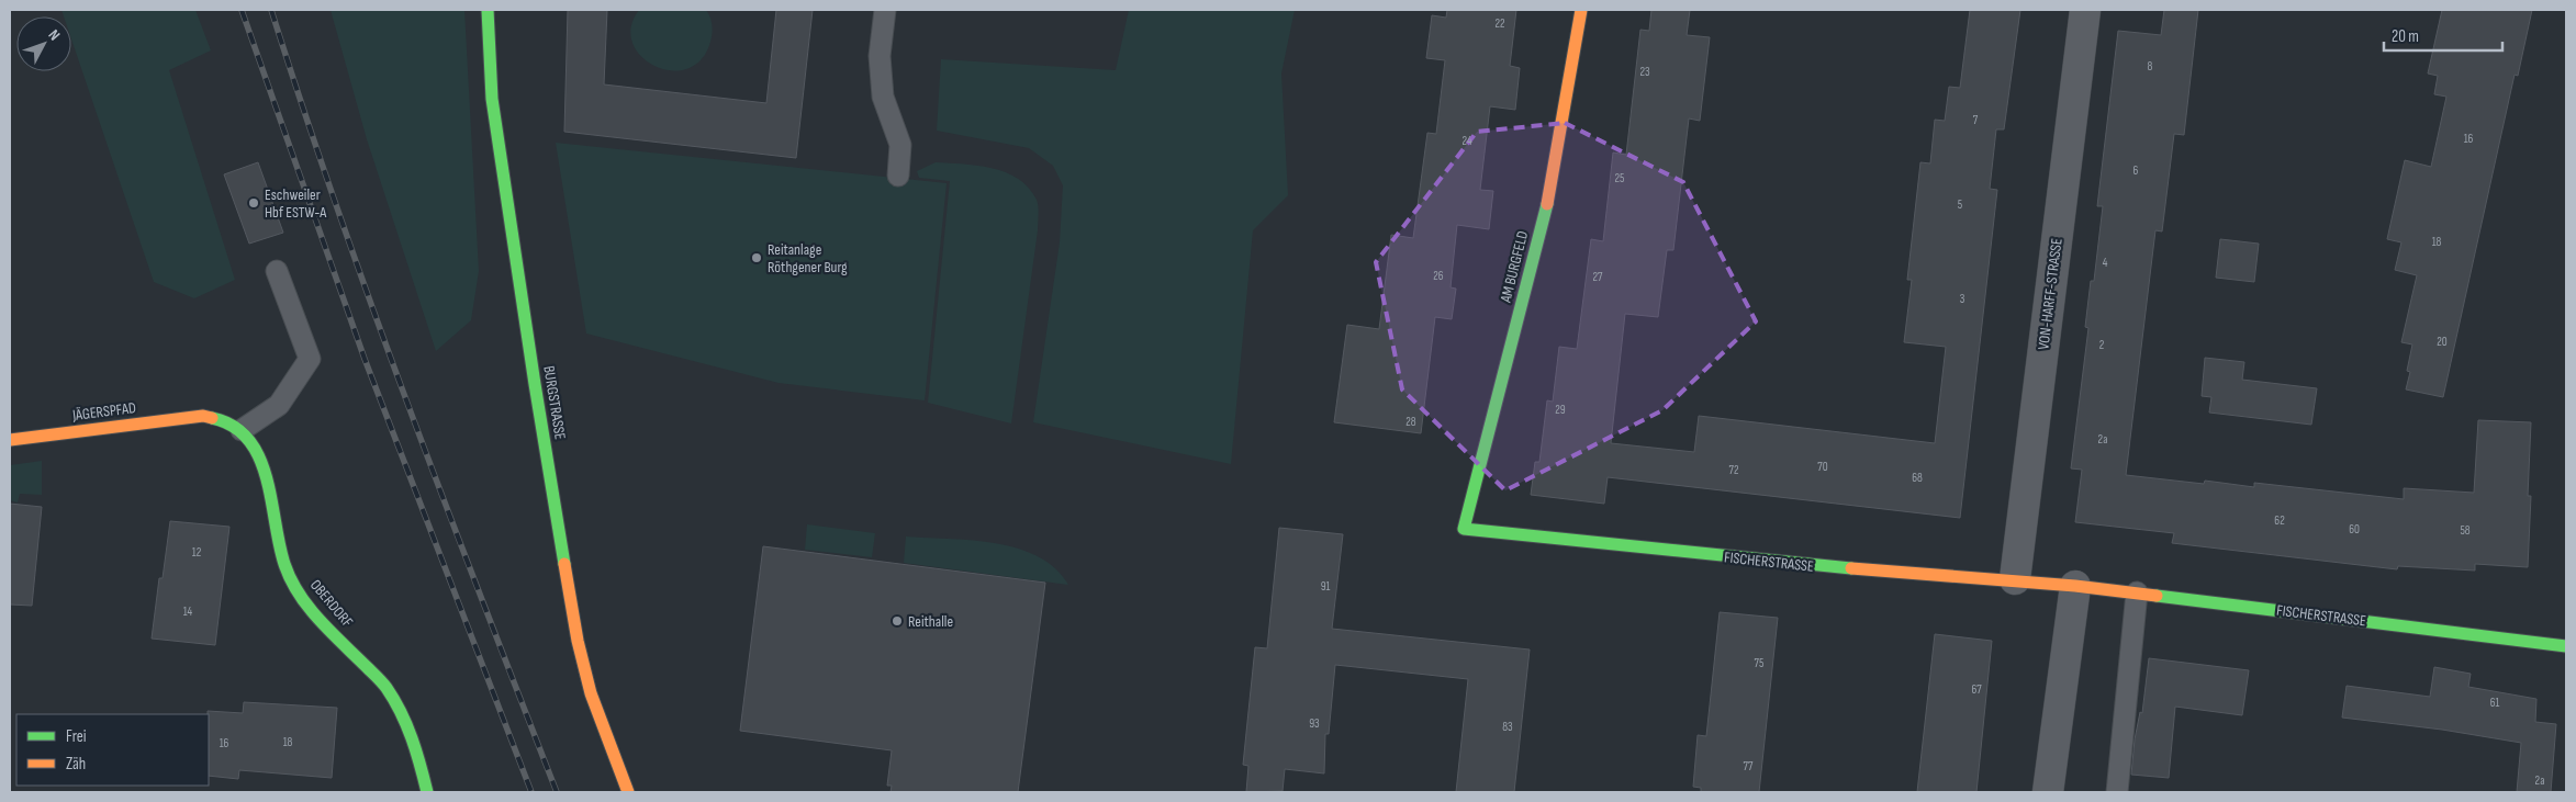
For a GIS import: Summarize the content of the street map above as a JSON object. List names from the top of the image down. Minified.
{"streets":{"street":["AM BURGFELD","VON-HARFF-STRASSE","BURGSTRASSE","JÄGERSPFAD","FISCHERSTRASSE","OBERDORF"]},"crossings":[["AM BURGFELD","FISCHERSTRASSE"],["VON-HARFF-STRASSE","FISCHERSTRASSE"],["JÄGERSPFAD","OBERDORF"]],"places":["Eschweiler Hbf ESTW-A","Reitanlage Röthgener Burg","Reithalle"],"house_numbers":["22","8","23","7","16","24","6","25","5","18","4","26","27","3","20","2","29","28","2a","70","72","68","62","60","58","12","91","14","75","67","61","93","83","18","16","77","2a"],"legend":["Frei","Zäh"],"scale_bar":"20 m","north":"top right"}
